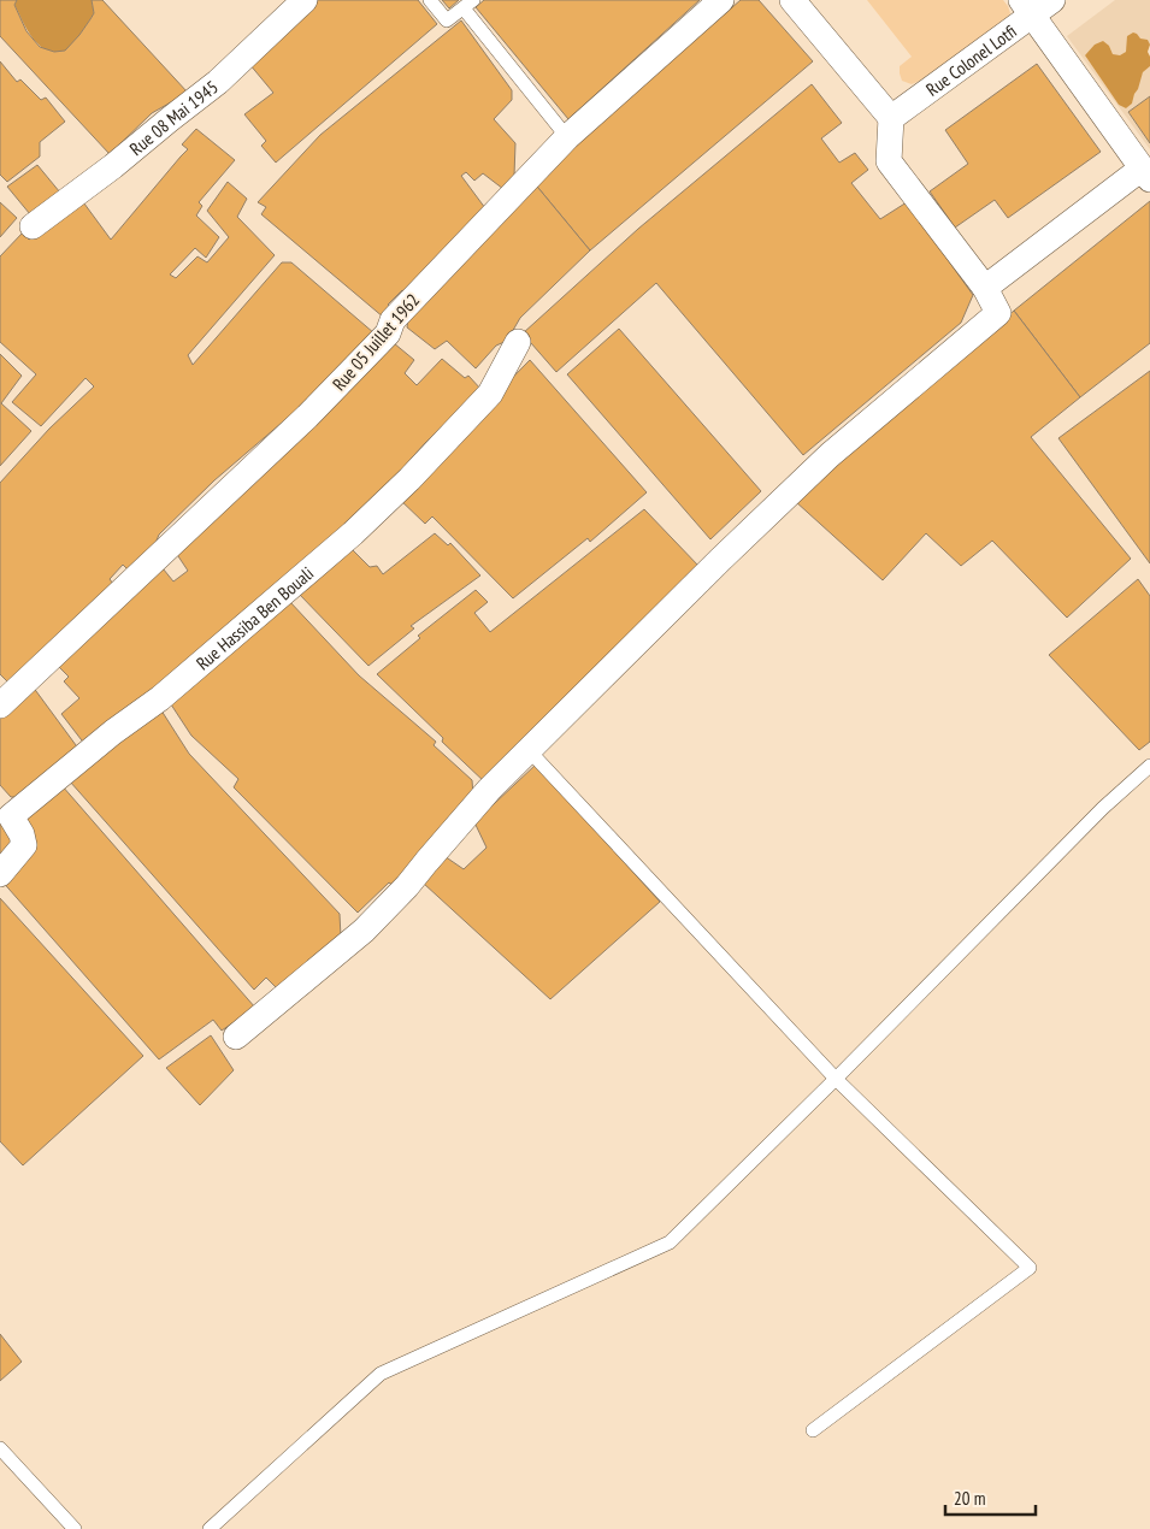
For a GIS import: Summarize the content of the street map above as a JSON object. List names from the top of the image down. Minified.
{"streets":{"street":["Rue Colonel Lotfi","Rue 08 Mai 1945","Rue 05 Juillet 1962","Rue Hassiba Ben Bouali"]},"scale_bar":"20 m"}
